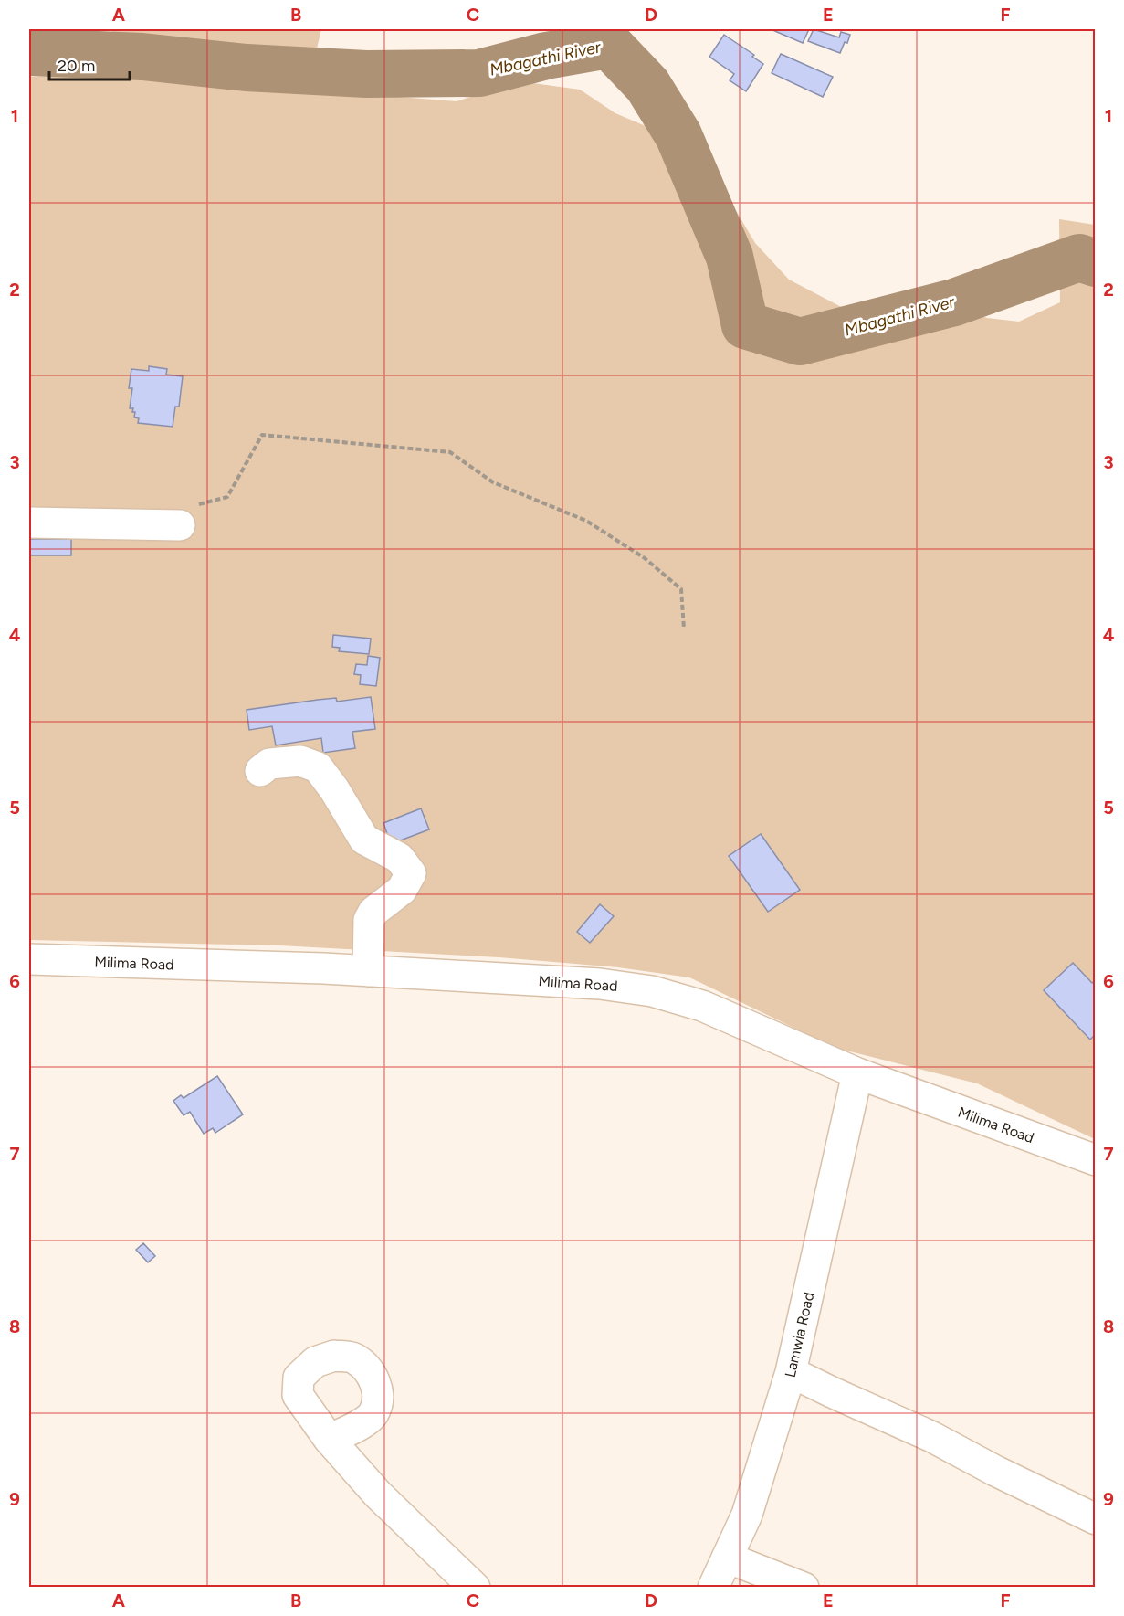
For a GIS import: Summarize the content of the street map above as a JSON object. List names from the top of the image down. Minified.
{"streets":{"street":["Milima Road","Lamwia Road"]},"crossings":[["Milima Road","Lamwia Road"]],"water":["Mbagathi River"],"scale_bar":"20 m","grid":{"columns":["A","B","C","D","E","F"],"rows":["1","2","3","4","5","6","7","8","9"]}}
